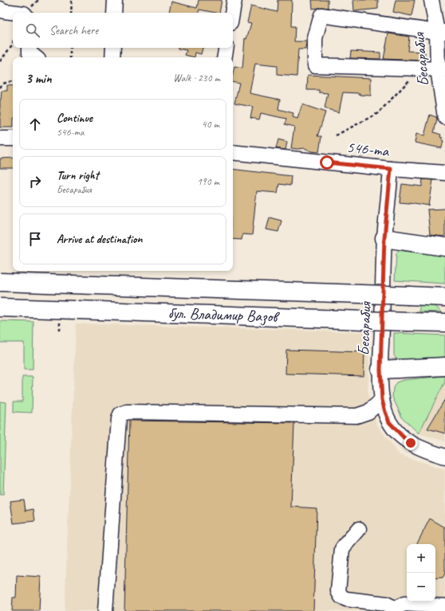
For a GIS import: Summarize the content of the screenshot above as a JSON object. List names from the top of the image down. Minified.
{"streets":{"main road":["бул. Владимир Вазов"],"street":["Бесарабия","546-та"]},"crossings":[["Бесарабия","546-та"]],"page":{"search":"Search here","heading":["3 min","Walk · 230 m"],"list":[["Continue","546-та","40 m"],["Turn right","Бесарабия","190 m"],"Arrive at destination"],"map_buttons":["+","−"]}}
